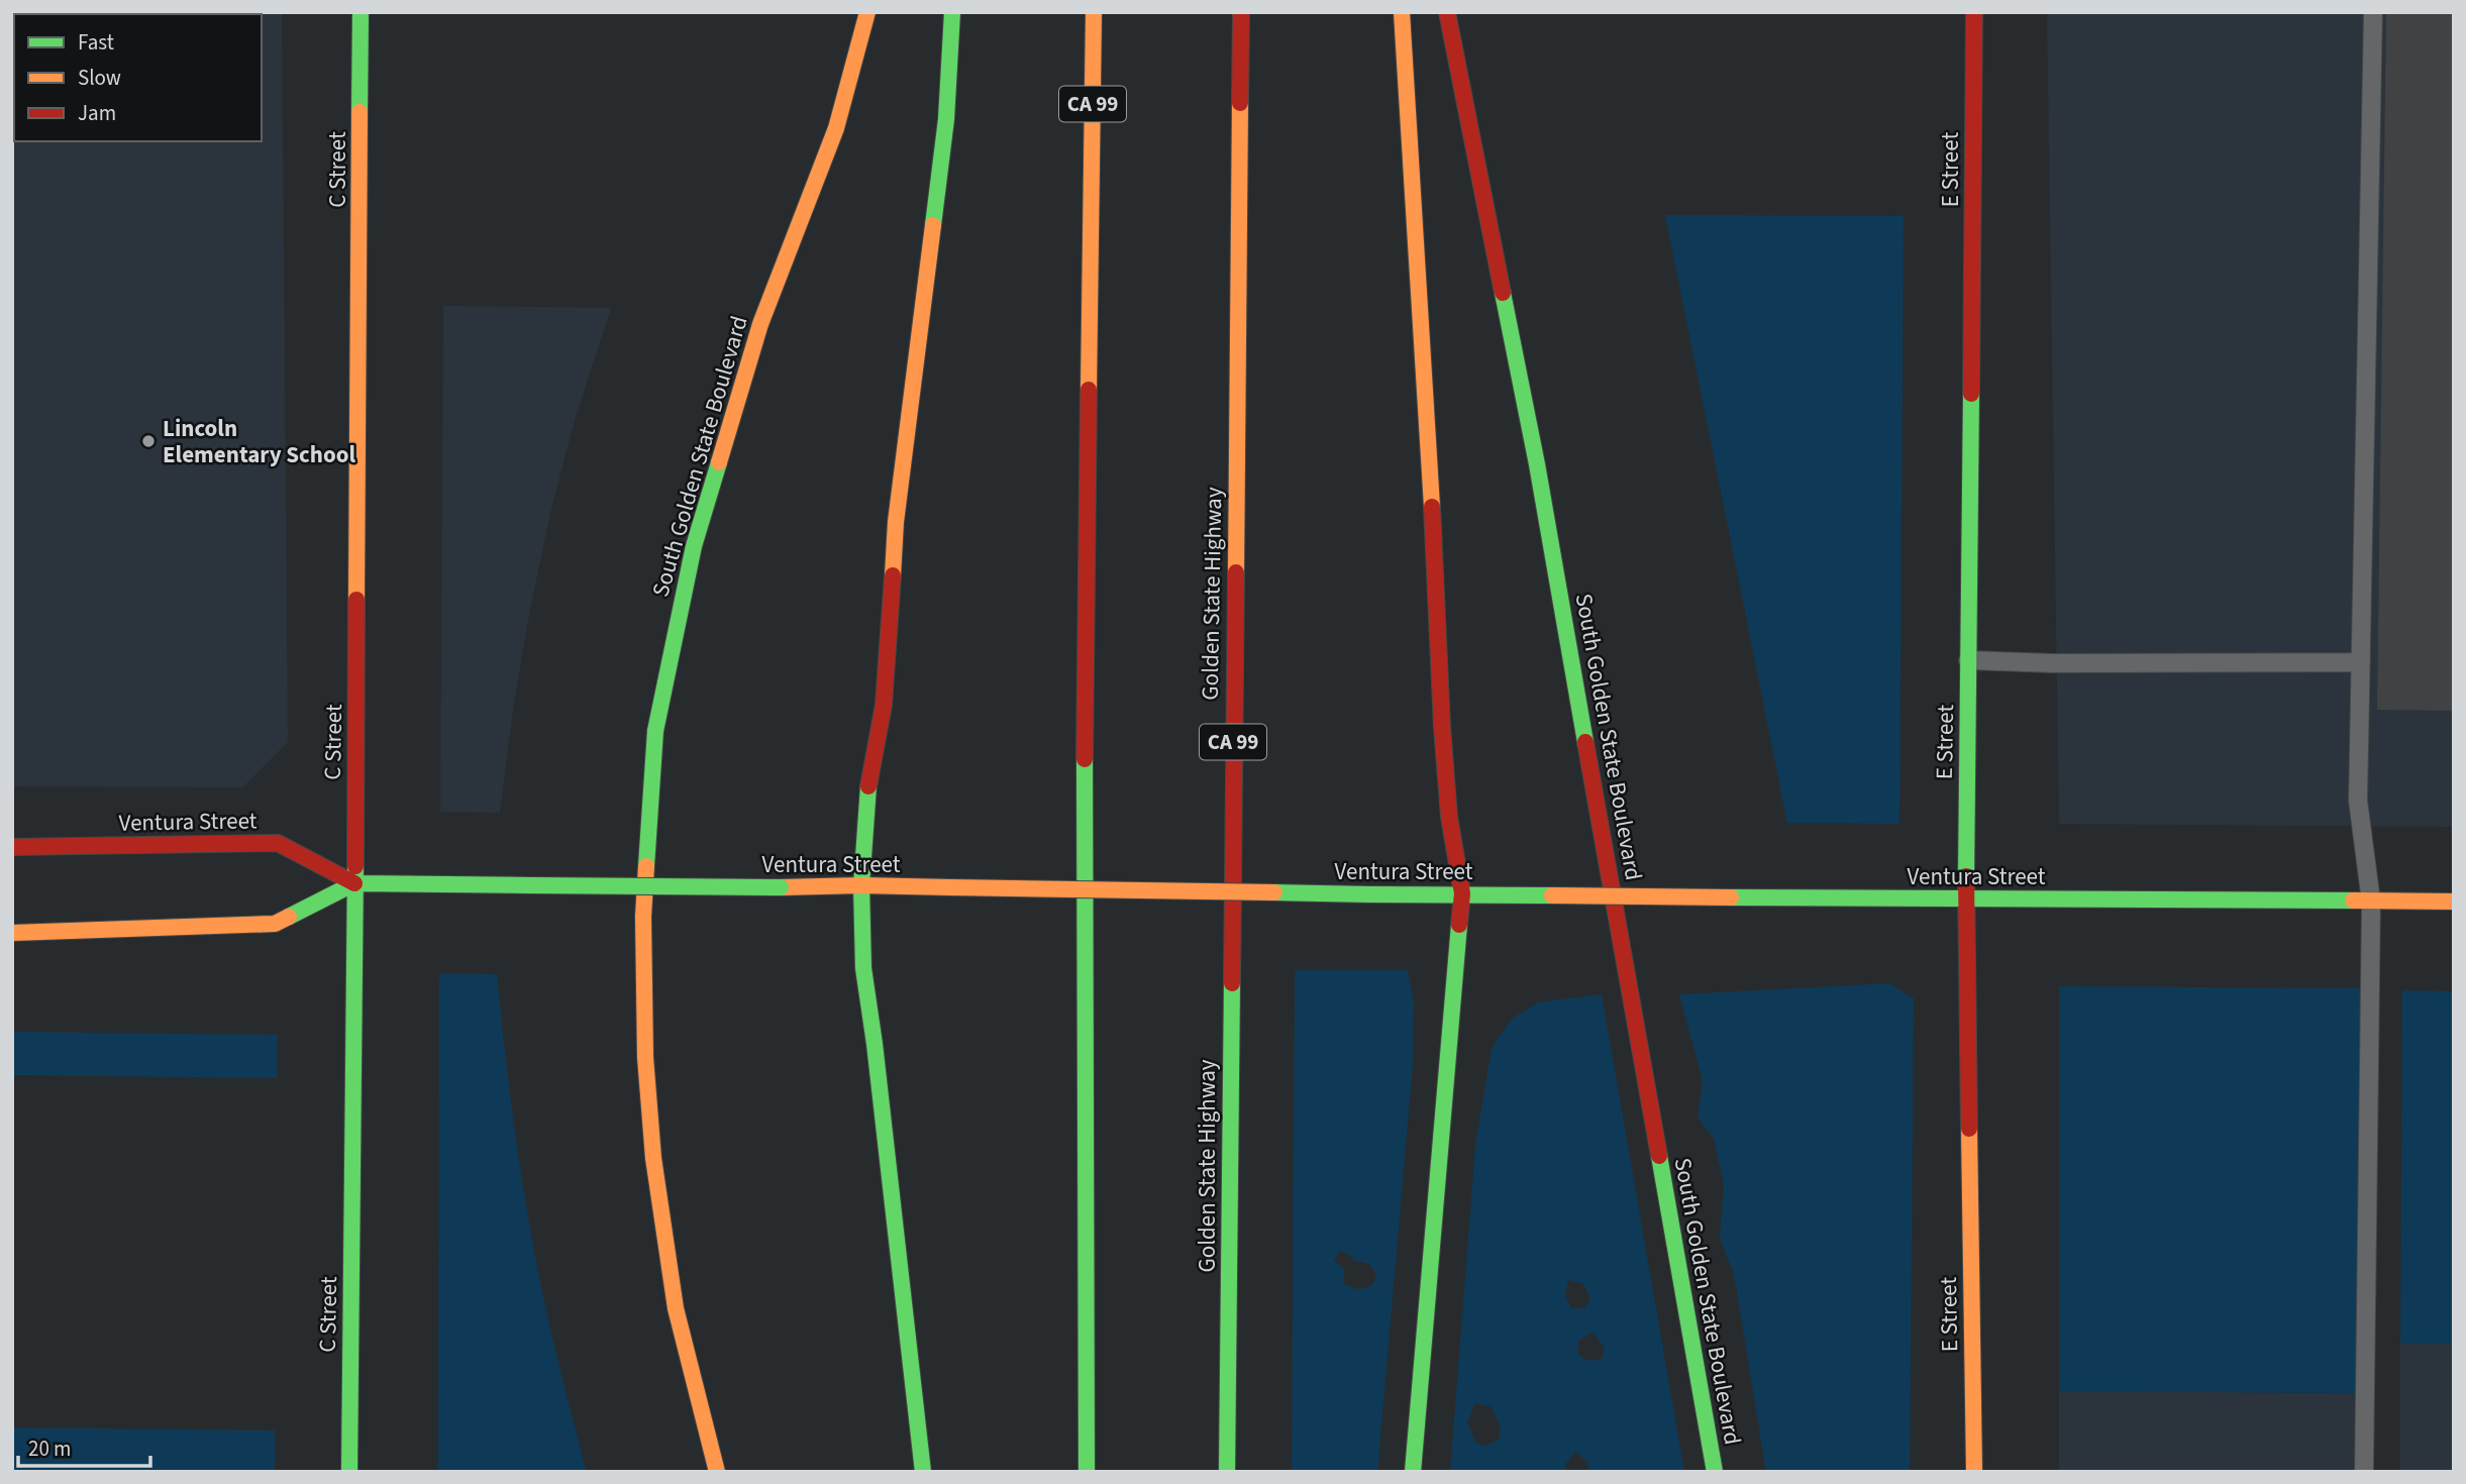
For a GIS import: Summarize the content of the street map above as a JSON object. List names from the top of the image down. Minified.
{"streets":{"main road":["CA 99","C Street","E Street","South Golden State Boulevard","Golden State Highway","Ventura Street"]},"crossings":[["C Street","Ventura Street"],["E Street","Ventura Street"]],"places":["Lincoln Elementary School"],"legend":["Fast","Slow","Jam"],"scale_bar":"20 m"}
